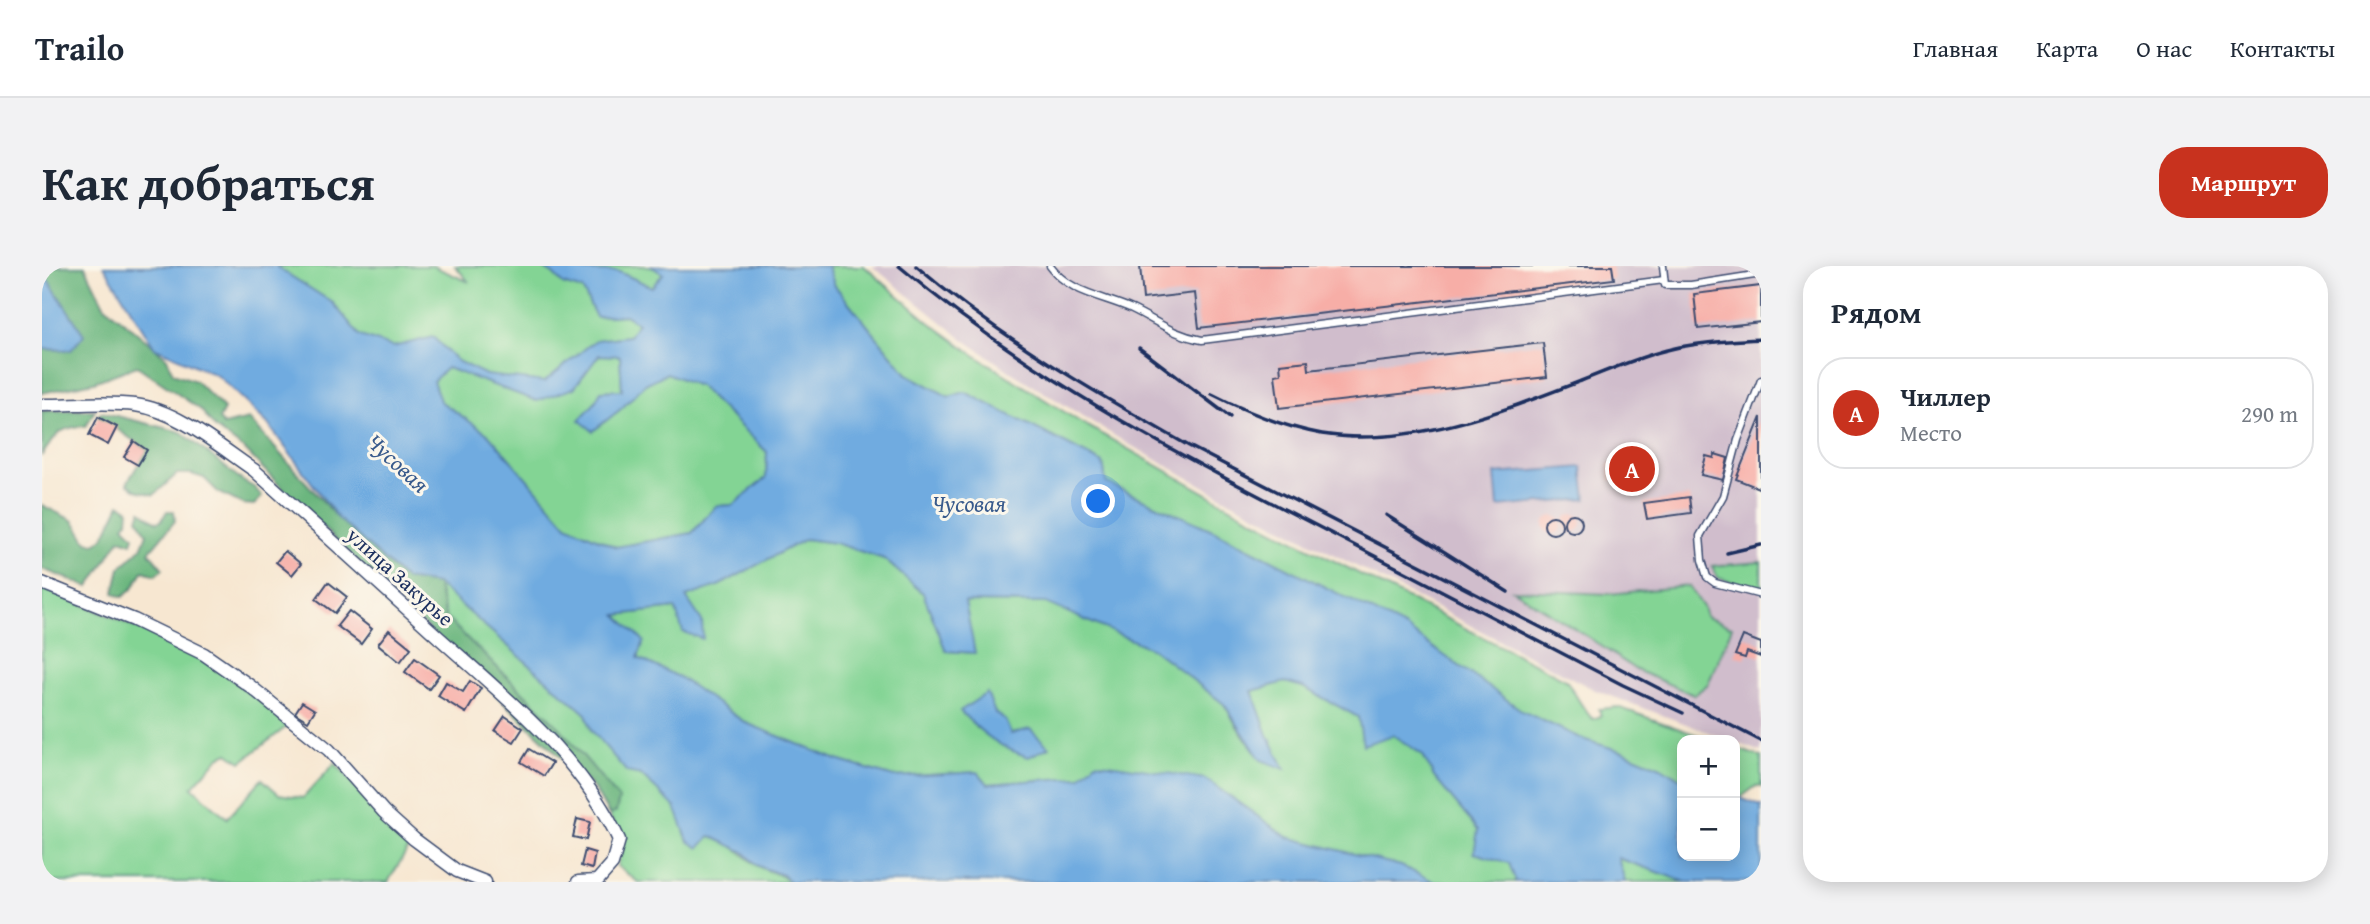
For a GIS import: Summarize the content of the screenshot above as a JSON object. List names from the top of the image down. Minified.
{"streets":{"street":["улица Закурье"]},"water":["Чусовая"],"page":{"header":"Trailo","nav":["Главная","Карта","О нас","Контакты"],"title":"Как добраться","buttons":"Маршрут","heading":"Рядом","list":[{"mark":"A","name":"Чиллер","note":"Место","value":"290 m"}],"pins":"A","map_buttons":["+","−"]}}
